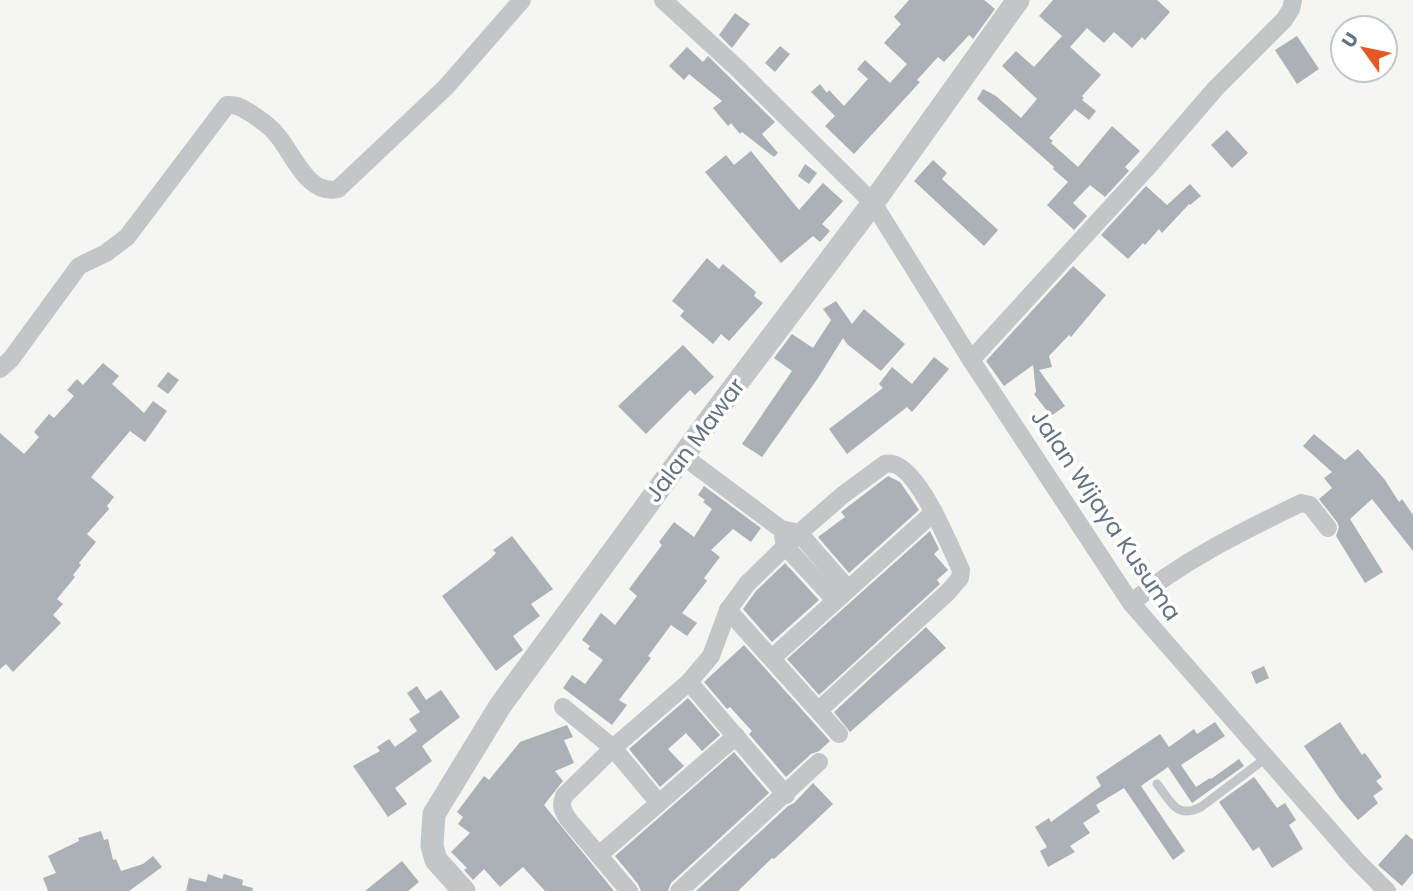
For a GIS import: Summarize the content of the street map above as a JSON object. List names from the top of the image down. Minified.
{"streets":{"street":["Jalan Mawar","Jalan Wijaya Kusuma"]},"crossings":[["Jalan Mawar","Jalan Wijaya Kusuma"]],"north":"top left"}
